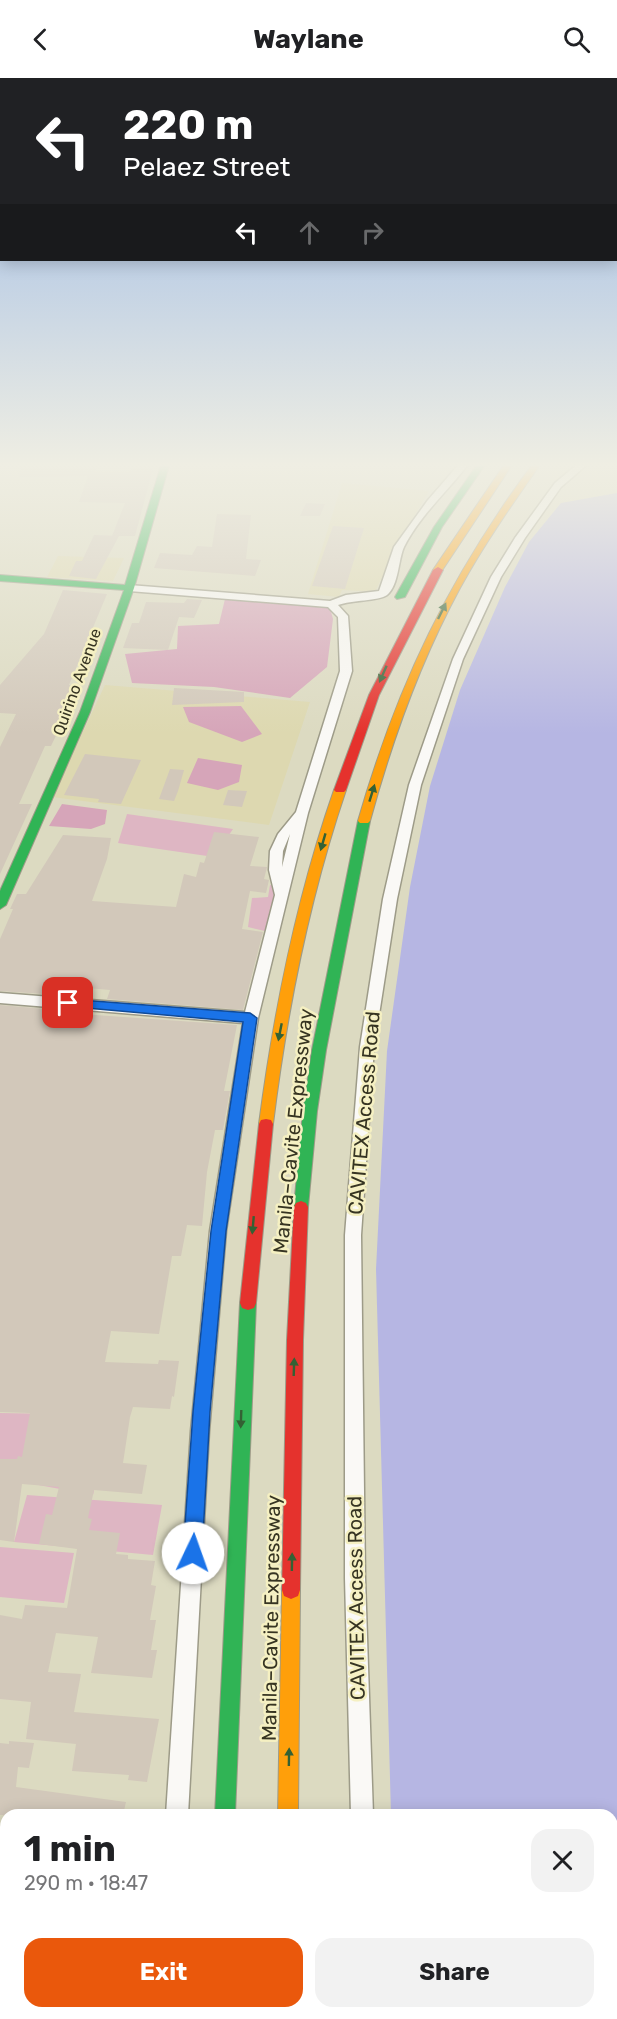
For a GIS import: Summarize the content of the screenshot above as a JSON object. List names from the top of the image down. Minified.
{"streets":{"main road":["Quirino Avenue","Manila–Cavite Expressway"],"street":["CAVITEX Access Road"]},"page":{"header":"Waylane","turn":["220 m","Pelaez Street"],"heading":["1 min","290 m · 18:47"],"buttons":["Exit","Share"]}}
